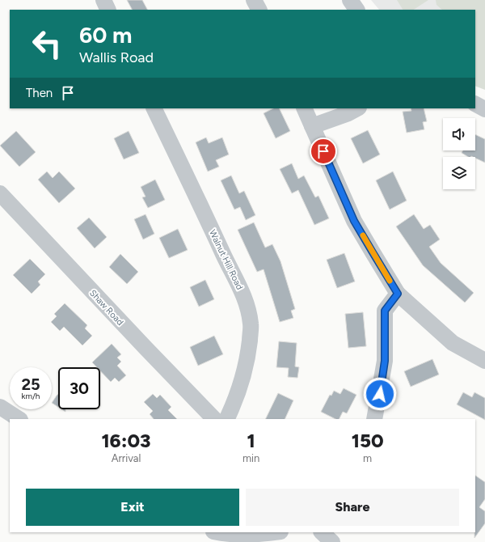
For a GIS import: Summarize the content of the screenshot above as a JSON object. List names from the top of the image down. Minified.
{"streets":{"street":["Walnut Hill Road","Shaw Road"]},"page":{"turn":["60 m","Wallis Road"],"then":"Then","speed":"25 km/h","limit":"30","eta":["16:03","Arrival","1","min","150","m"],"buttons":["Exit","Share"]}}
